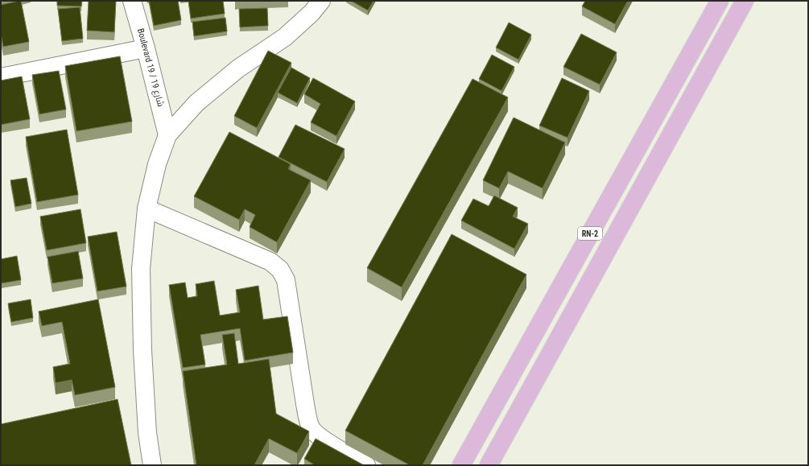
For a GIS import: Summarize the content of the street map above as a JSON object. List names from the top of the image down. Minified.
{"streets":{"main road":["RN-2"],"street":["Boulevard 19 / شارع 19"]}}
